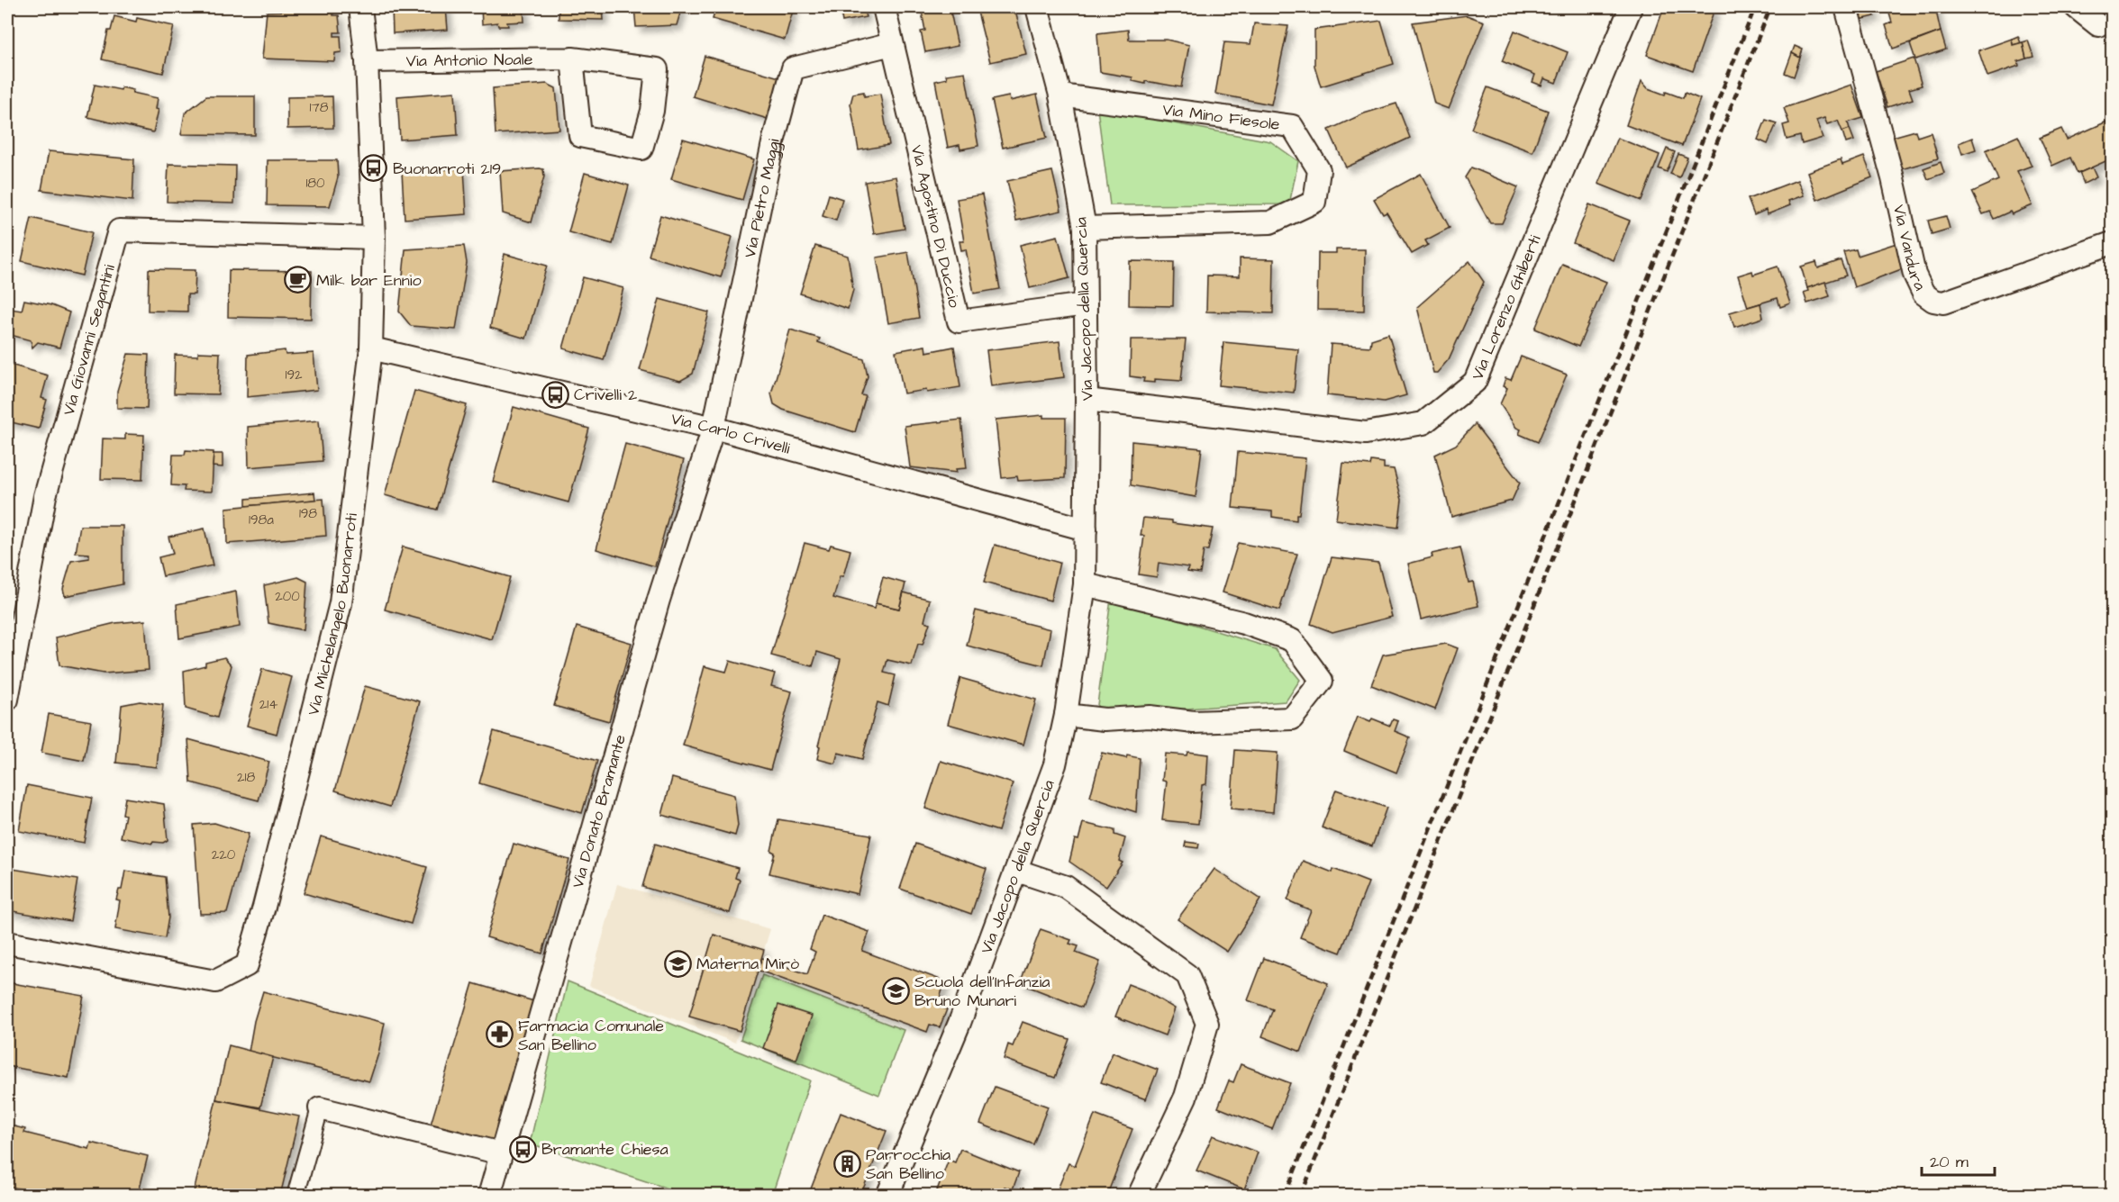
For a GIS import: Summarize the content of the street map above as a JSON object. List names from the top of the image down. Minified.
{"streets":{"street":["Via Antonio Noale","Via Mino Fiesole","Via Pietro Maggi","Via Agostino Di Duccio","Via Vandura","Via Lorenzo Ghiberti","Via Jacopo della Quercia","Via Giovanni Segantini","Via Carlo Crivelli","Via Michelangelo Buonarroti","Via Donato Bramante"]},"crossings":[["Via Antonio Noale","Via Michelangelo Buonarroti"],["Via Mino Fiesole","Via Jacopo della Quercia"],["Via Pietro Maggi","Via Agostino Di Duccio"],["Via Pietro Maggi","Via Carlo Crivelli"],["Via Pietro Maggi","Via Donato Bramante"],["Via Agostino Di Duccio","Via Jacopo della Quercia"],["Via Lorenzo Ghiberti","Via Jacopo della Quercia"],["Via Jacopo della Quercia","Via Carlo Crivelli"],["Via Giovanni Segantini","Via Michelangelo Buonarroti"],["Via Carlo Crivelli","Via Michelangelo Buonarroti"],["Via Carlo Crivelli","Via Donato Bramante"]],"places":{"bus stop":["Buonarroti 219","Crivelli 2","Bramante Chiesa"],"cafe":["Milk bar Ennio"],"school or university":["Materna Mirò","Scuola dell'Infanzia Bruno Munari"],"pharmacy":["Farmacia Comunale San Bellino"],"building":["Parrocchia San Bellino"]},"house_numbers":["178","180","192","198","198a","200","214","218","220"],"scale_bar":"20 m"}
